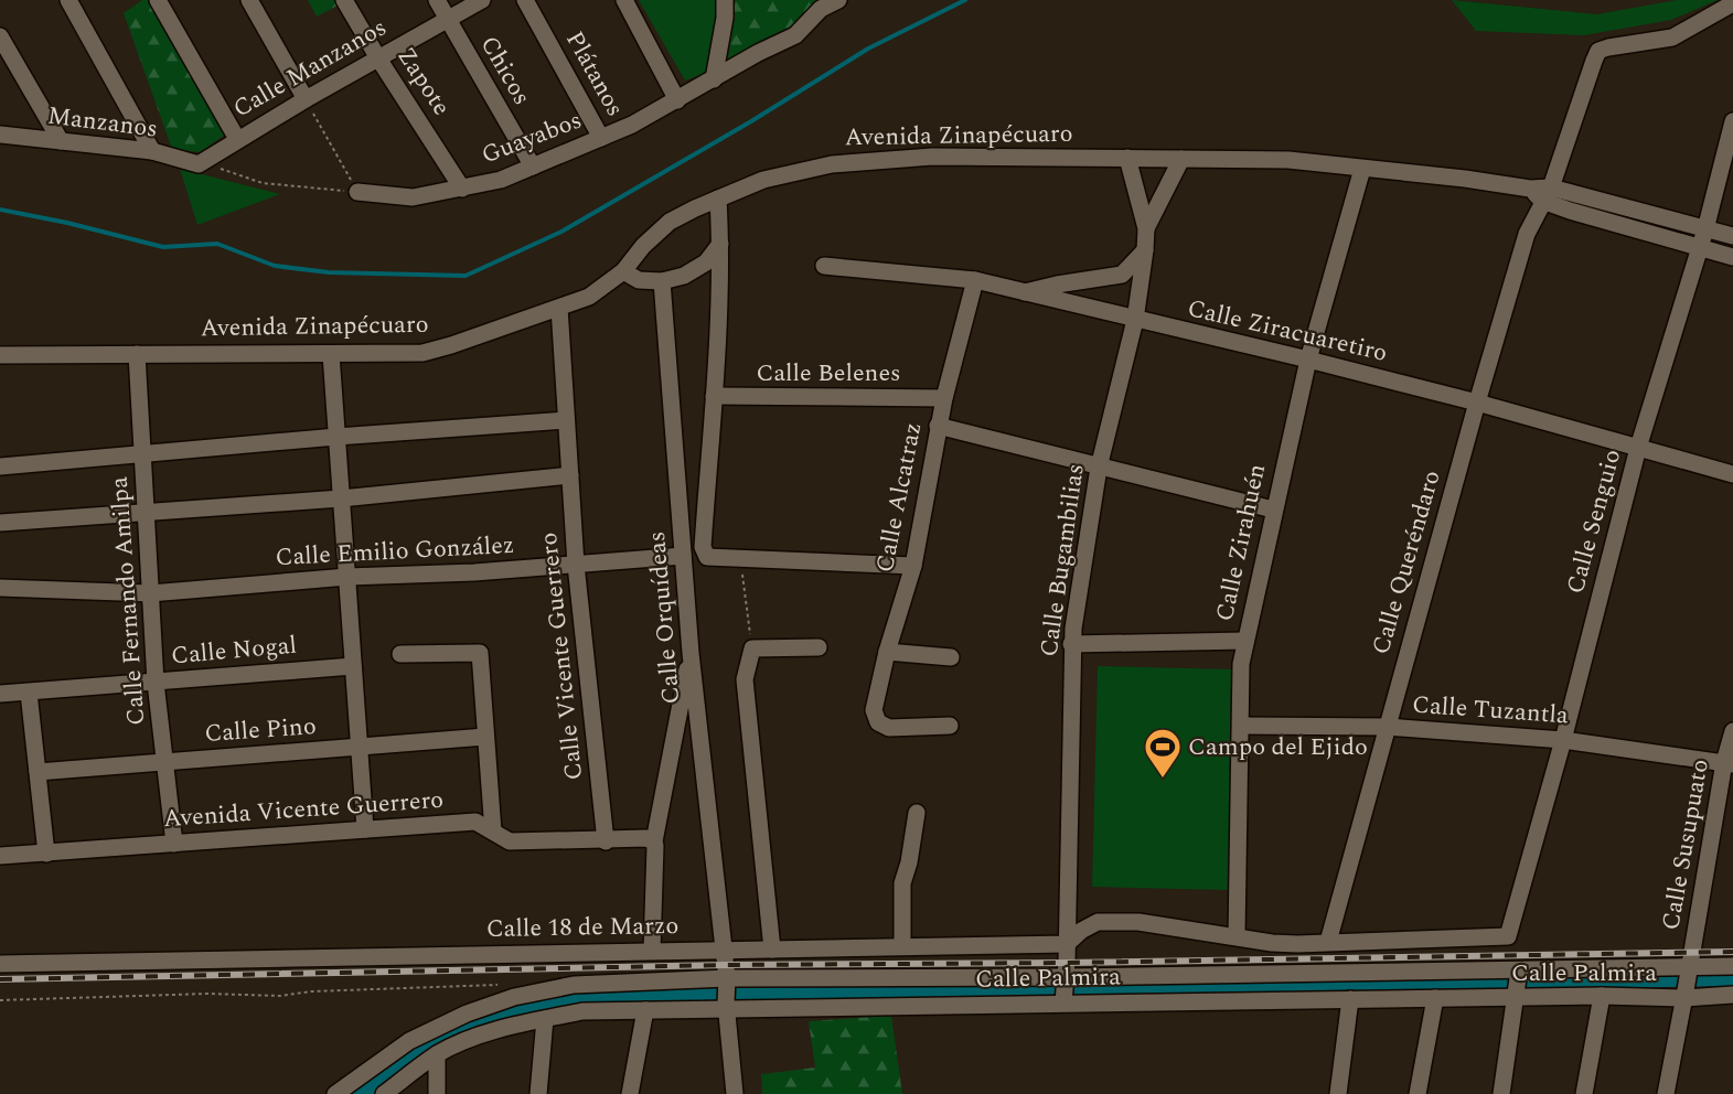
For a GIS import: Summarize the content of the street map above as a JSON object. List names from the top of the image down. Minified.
{"streets":{"street":["Calle Manzanos","Chicos","Plátanos","Zapote","Manzanos","Avenida Zinapécuaro","Guayabos","Calle Ziracuaretiro","Calle Belenes","Calle Alcatraz","Calle Senguio","Calle Zirahuén","Calle Emilio González","Calle Bugambilias","Calle Queréndaro","Calle Fernando Amilpa","Calle Orquídeas","Calle Nogal","Calle Vicente Guerrero","Calle Tuzantla","Calle Pino","Avenida Vicente Guerrero","Calle Susupuato","Calle 18 de Marzo","Calle Palmira"]},"crossings":[["Calle Manzanos","Chicos"],["Calle Manzanos","Zapote"],["Calle Manzanos","Manzanos"],["Chicos","Guayabos"],["Plátanos","Guayabos"],["Zapote","Guayabos"],["Avenida Zinapécuaro","Calle Senguio"],["Avenida Zinapécuaro","Calle Zirahuén"],["Avenida Zinapécuaro","Calle Bugambilias"],["Avenida Zinapécuaro","Calle Queréndaro"],["Avenida Zinapécuaro","Calle Fernando Amilpa"],["Avenida Zinapécuaro","Calle Vicente Guerrero"],["Calle Ziracuaretiro","Calle Alcatraz"],["Calle Ziracuaretiro","Calle Senguio"],["Calle Ziracuaretiro","Calle Zirahuén"],["Calle Ziracuaretiro","Calle Bugambilias"],["Calle Ziracuaretiro","Calle Queréndaro"],["Calle Belenes","Calle Alcatraz"],["Calle Senguio","Calle Queréndaro"],["Calle Senguio","Calle Tuzantla"],["Calle Zirahuén","Calle Tuzantla"],["Calle Emilio González","Calle Fernando Amilpa"],["Calle Emilio González","Calle Orquídeas"],["Calle Emilio González","Calle Vicente Guerrero"],["Calle Bugambilias","Calle 18 de Marzo"],["Calle Bugambilias","Calle Palmira"],["Calle Queréndaro","Calle Tuzantla"],["Calle Fernando Amilpa","Calle Nogal"],["Calle Fernando Amilpa","Calle Pino"],["Calle Fernando Amilpa","Avenida Vicente Guerrero"],["Calle Orquídeas","Calle 18 de Marzo"],["Calle Orquídeas","Calle Palmira"],["Calle Vicente Guerrero","Avenida Vicente Guerrero"],["Calle Tuzantla","Calle Susupuato"],["Calle Susupuato","Calle Palmira"]],"places":{"sports":["Campo del Ejido"]}}
